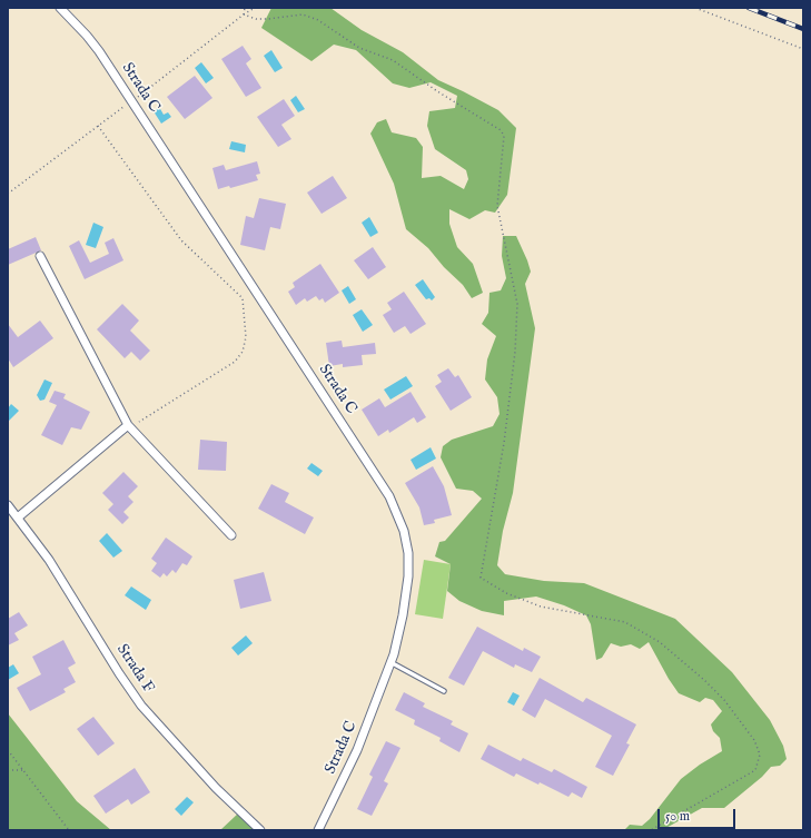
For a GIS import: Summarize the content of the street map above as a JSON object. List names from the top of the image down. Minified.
{"streets":{"street":["Strada C","Strada F"]},"scale_bar":"50 m"}
